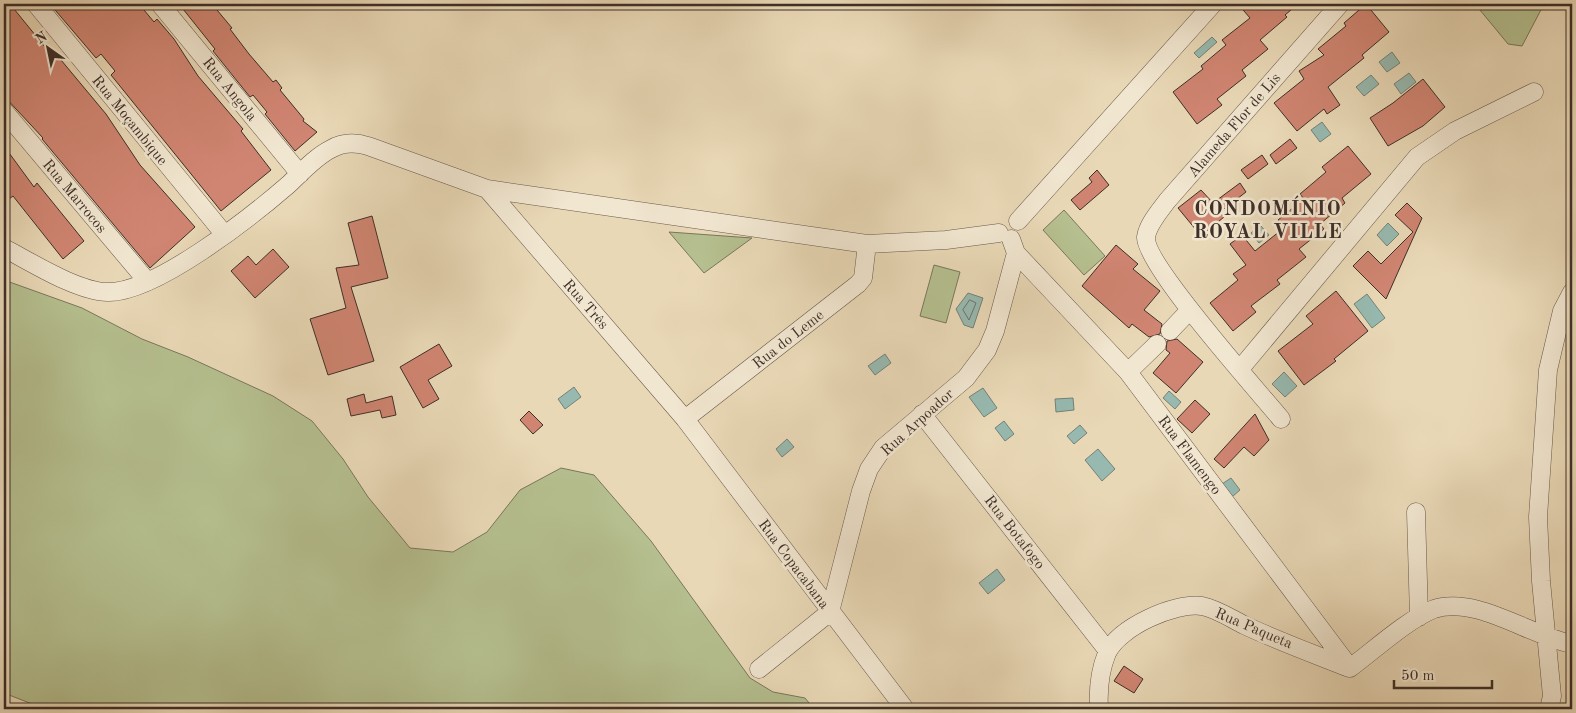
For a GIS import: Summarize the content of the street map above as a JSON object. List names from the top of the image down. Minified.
{"streets":{"street":["Rua Angola","Rua Moçambique","Alameda Flor de Lis","Rua Marrocos","Rua Três","Rua do Leme","Rua Arpoador","Rua Flamengo","Rua Botafogo","Rua Copacabana","Rua Paqueta"]},"crossings":[["Rua Três","Rua do Leme"],["Rua Três","Rua Copacabana"],["Rua do Leme","Rua Copacabana"],["Rua Arpoador","Rua Flamengo"],["Rua Arpoador","Rua Botafogo"],["Rua Arpoador","Rua Copacabana"],["Rua Flamengo","Rua Paqueta"],["Rua Botafogo","Rua Paqueta"]],"districts":["CONDOMÍNIO ROYAL VILLE"],"scale_bar":"50 m","north":"top left"}
